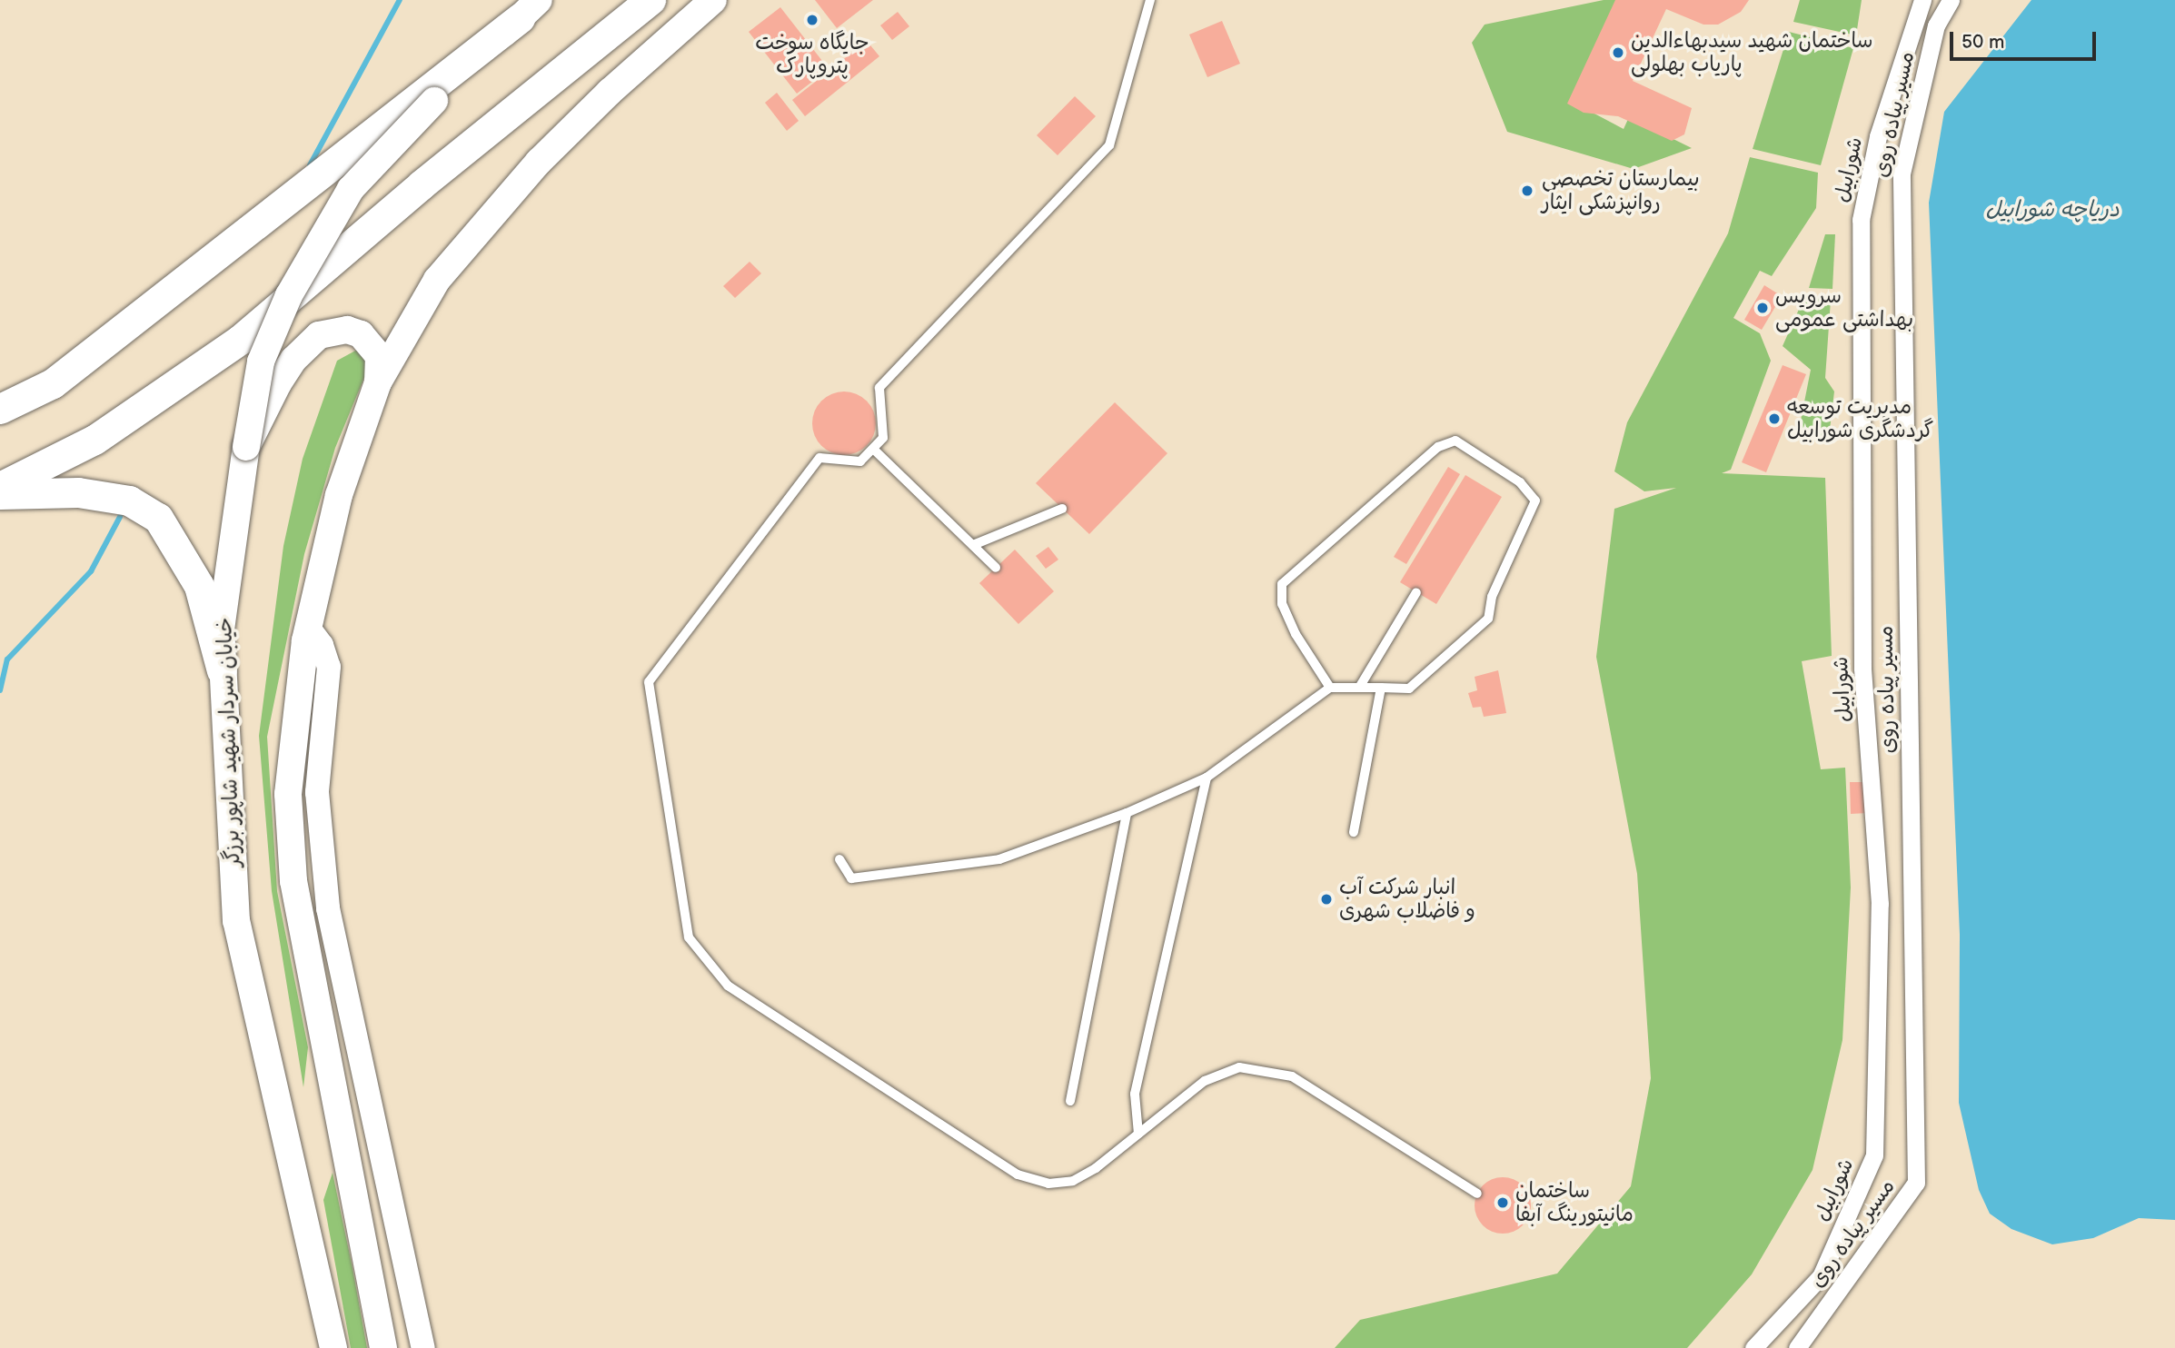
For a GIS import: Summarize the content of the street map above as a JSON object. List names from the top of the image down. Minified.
{"streets":{"main road":["خیابان سردار شهید شاپور برزگر"],"street":["مسیر پیاده روی","شورابیل"]},"water":["دریاچه شورابیل"],"places":["جایگاه سوخت پتروپارک","ساختمان شهید سیدبهاءالدین پاریاب بهلولی","بیمارستان تخصصی روانپزشکی ایثار","سرویس بهداشتی عمومی","مدیریت توسعه گردشگری شورابیل","انبار شرکت آب و فاضلاب شهری","ساختمان مانیتورینگ آبفا"],"scale_bar":"50 m"}
